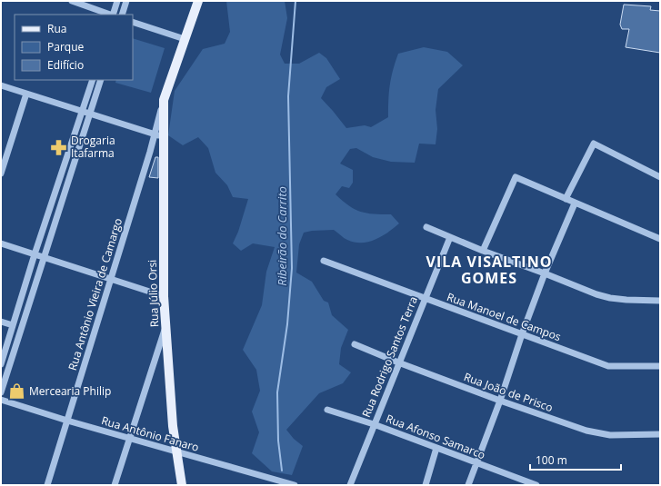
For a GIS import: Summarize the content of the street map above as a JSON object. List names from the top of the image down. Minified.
{"streets":{"main road":["Rua Júlio Orsi"],"street":["Rua Antônio Vieira de Camargo","Rua Manoel de Campos","Rua Rodrigo Santos Terra","Rua João de Prisco","Rua Antônio Fanaro","Rua Afonso Samarco"]},"crossings":[["Rua Júlio Orsi","Rua Antônio Vieira de Camargo"],["Rua Júlio Orsi","Rua Antônio Fanaro"],["Rua Antônio Vieira de Camargo","Rua Antônio Fanaro"],["Rua Manoel de Campos","Rua Rodrigo Santos Terra"],["Rua Rodrigo Santos Terra","Rua João de Prisco"],["Rua Rodrigo Santos Terra","Rua Afonso Samarco"]],"districts":["VILA VISALTINO GOMES"],"water":["Ribeirão do Carrito"],"places":{"pharmacy":["Drogaria Itafarma"],"shop":["Mercearia Philip"]},"legend":["Rua","Parque","Edifício"],"scale_bar":"100 m"}
